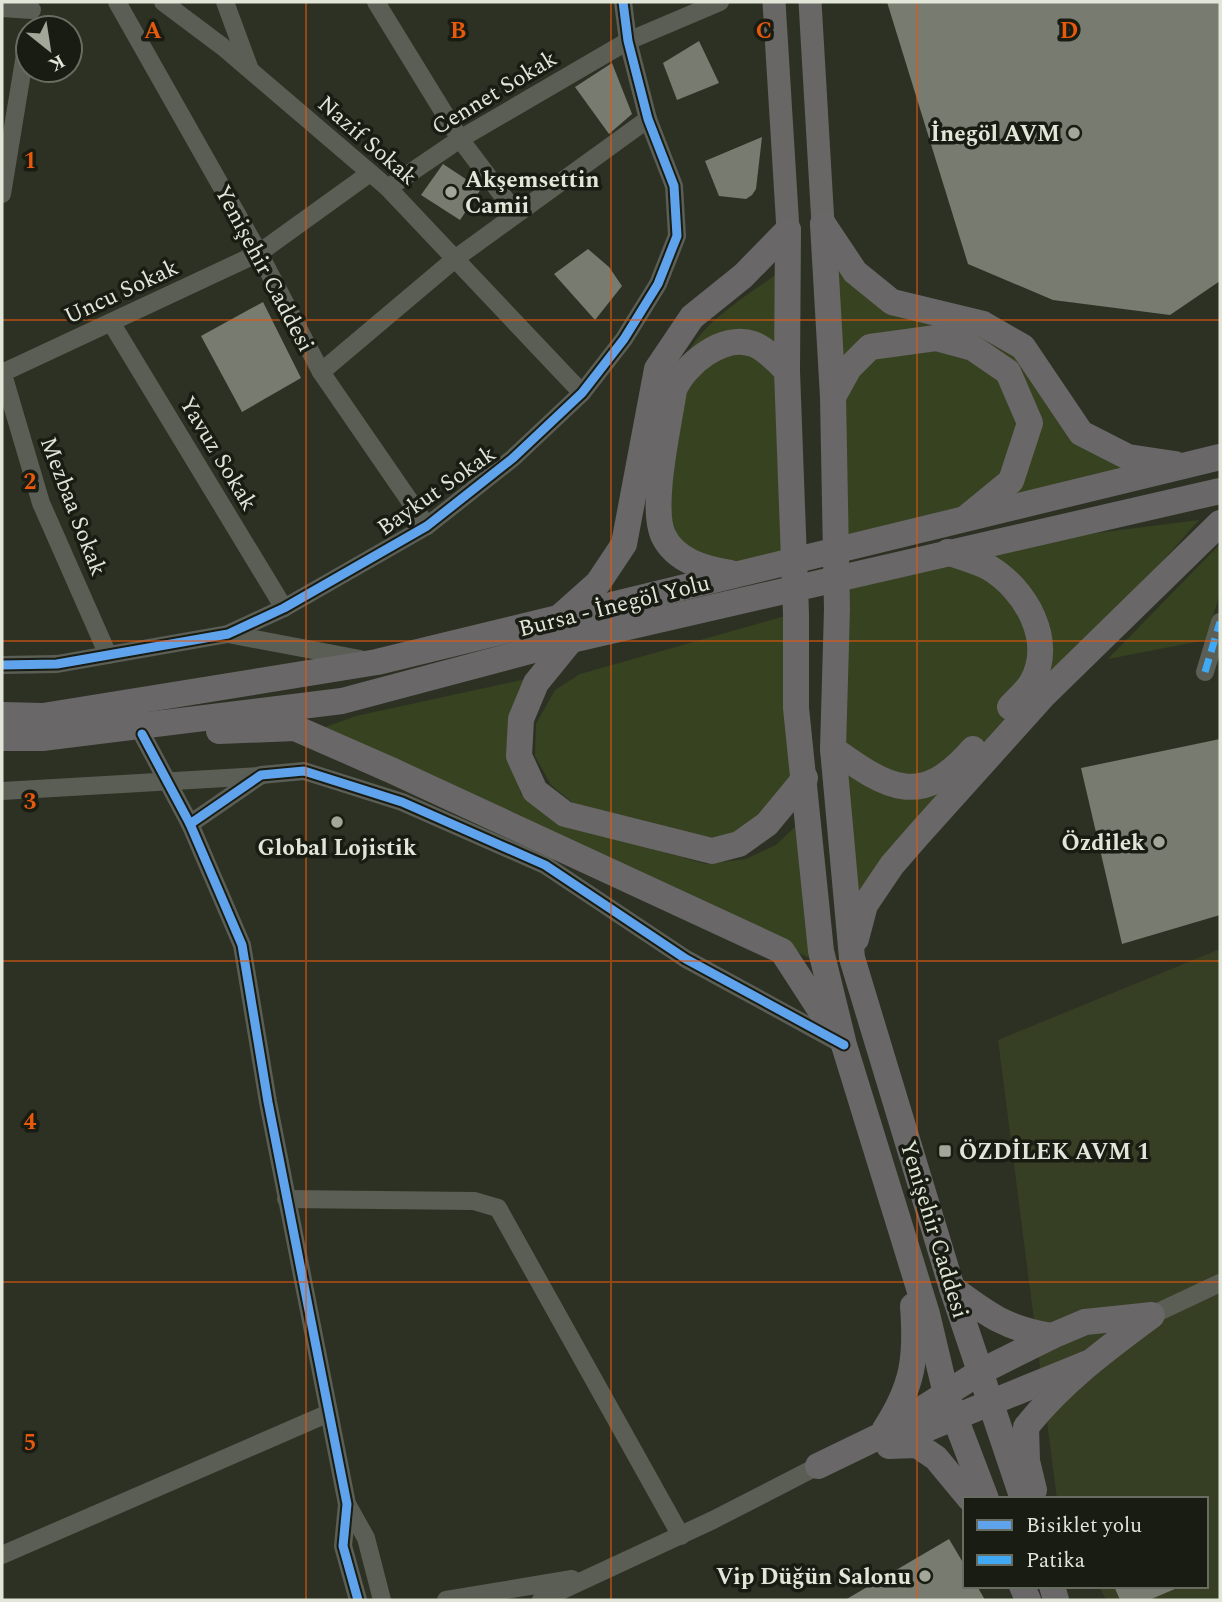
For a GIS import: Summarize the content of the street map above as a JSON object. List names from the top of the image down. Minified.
{"streets":{"highway":["Yenişehir Caddesi","Bursa - İnegöl Yolu"],"street":["Cennet Sokak","Nazif Sokak","Uncu Sokak","Yavuz Sokak","Baykut Sokak","Mezbaa Sokak"]},"crossings":[["Cennet Sokak","Nazif Sokak"],["Cennet Sokak","Baykut Sokak"],["Nazif Sokak","Uncu Sokak"],["Nazif Sokak","Baykut Sokak"],["Yenişehir Caddesi","Uncu Sokak"],["Yenişehir Caddesi","Baykut Sokak"],["Uncu Sokak","Yavuz Sokak"],["Uncu Sokak","Mezbaa Sokak"],["Yavuz Sokak","Baykut Sokak"],["Baykut Sokak","Mezbaa Sokak"]],"places":{"other":["İnegöl AVM","Akşemsettin Camii","Global Lojistik","Özdilek","Vip Düğün Salonu"],"transit":["ÖZDİLEK AVM 1"]},"legend":["Bisiklet yolu","Patika"],"north":"bottom right","grid":{"columns":["A","B","C","D"],"rows":["1","2","3","4","5"]}}
